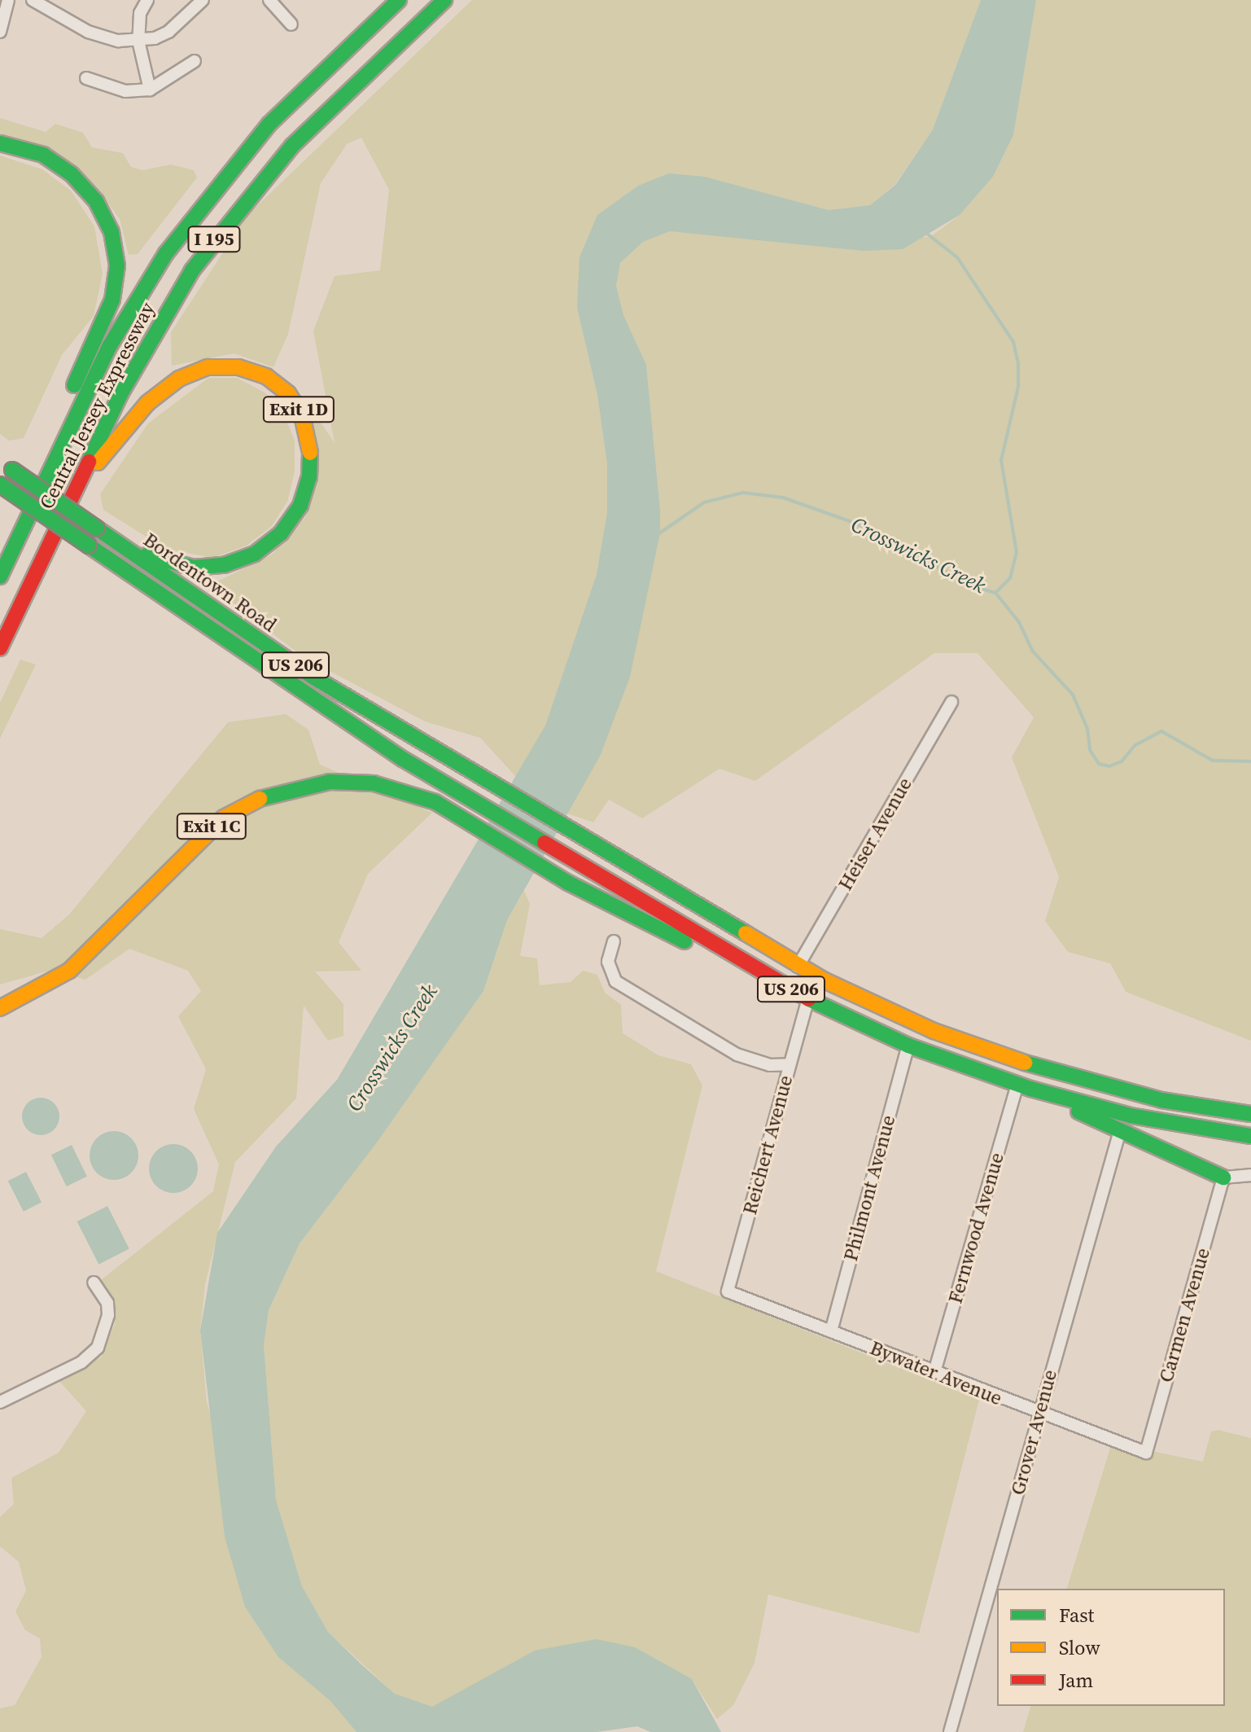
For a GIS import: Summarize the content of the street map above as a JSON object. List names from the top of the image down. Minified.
{"streets":{"highway":["I 195","Central Jersey Expressway","Exit 1D","Bordentown Road","US 206","Exit 1C"],"street":["Heiser Avenue","Reichert Avenue","Philmont Avenue","Fernwood Avenue","Carmen Avenue","Bywater Avenue","Grover Avenue"]},"crossings":[["Central Jersey Expressway","Exit 1D"],["Exit 1D","Bordentown Road"],["Bordentown Road","US 206"],["Bordentown Road","Exit 1C"],["Bordentown Road","Heiser Avenue"],["US 206","Exit 1C"],["US 206","Heiser Avenue"],["US 206","Reichert Avenue"],["US 206","Philmont Avenue"],["US 206","Fernwood Avenue"],["Reichert Avenue","Bywater Avenue"],["Philmont Avenue","Bywater Avenue"],["Fernwood Avenue","Bywater Avenue"],["Carmen Avenue","Bywater Avenue"],["Bywater Avenue","Grover Avenue"]],"water":["Crosswicks Creek"],"legend":["Fast","Slow","Jam"]}
